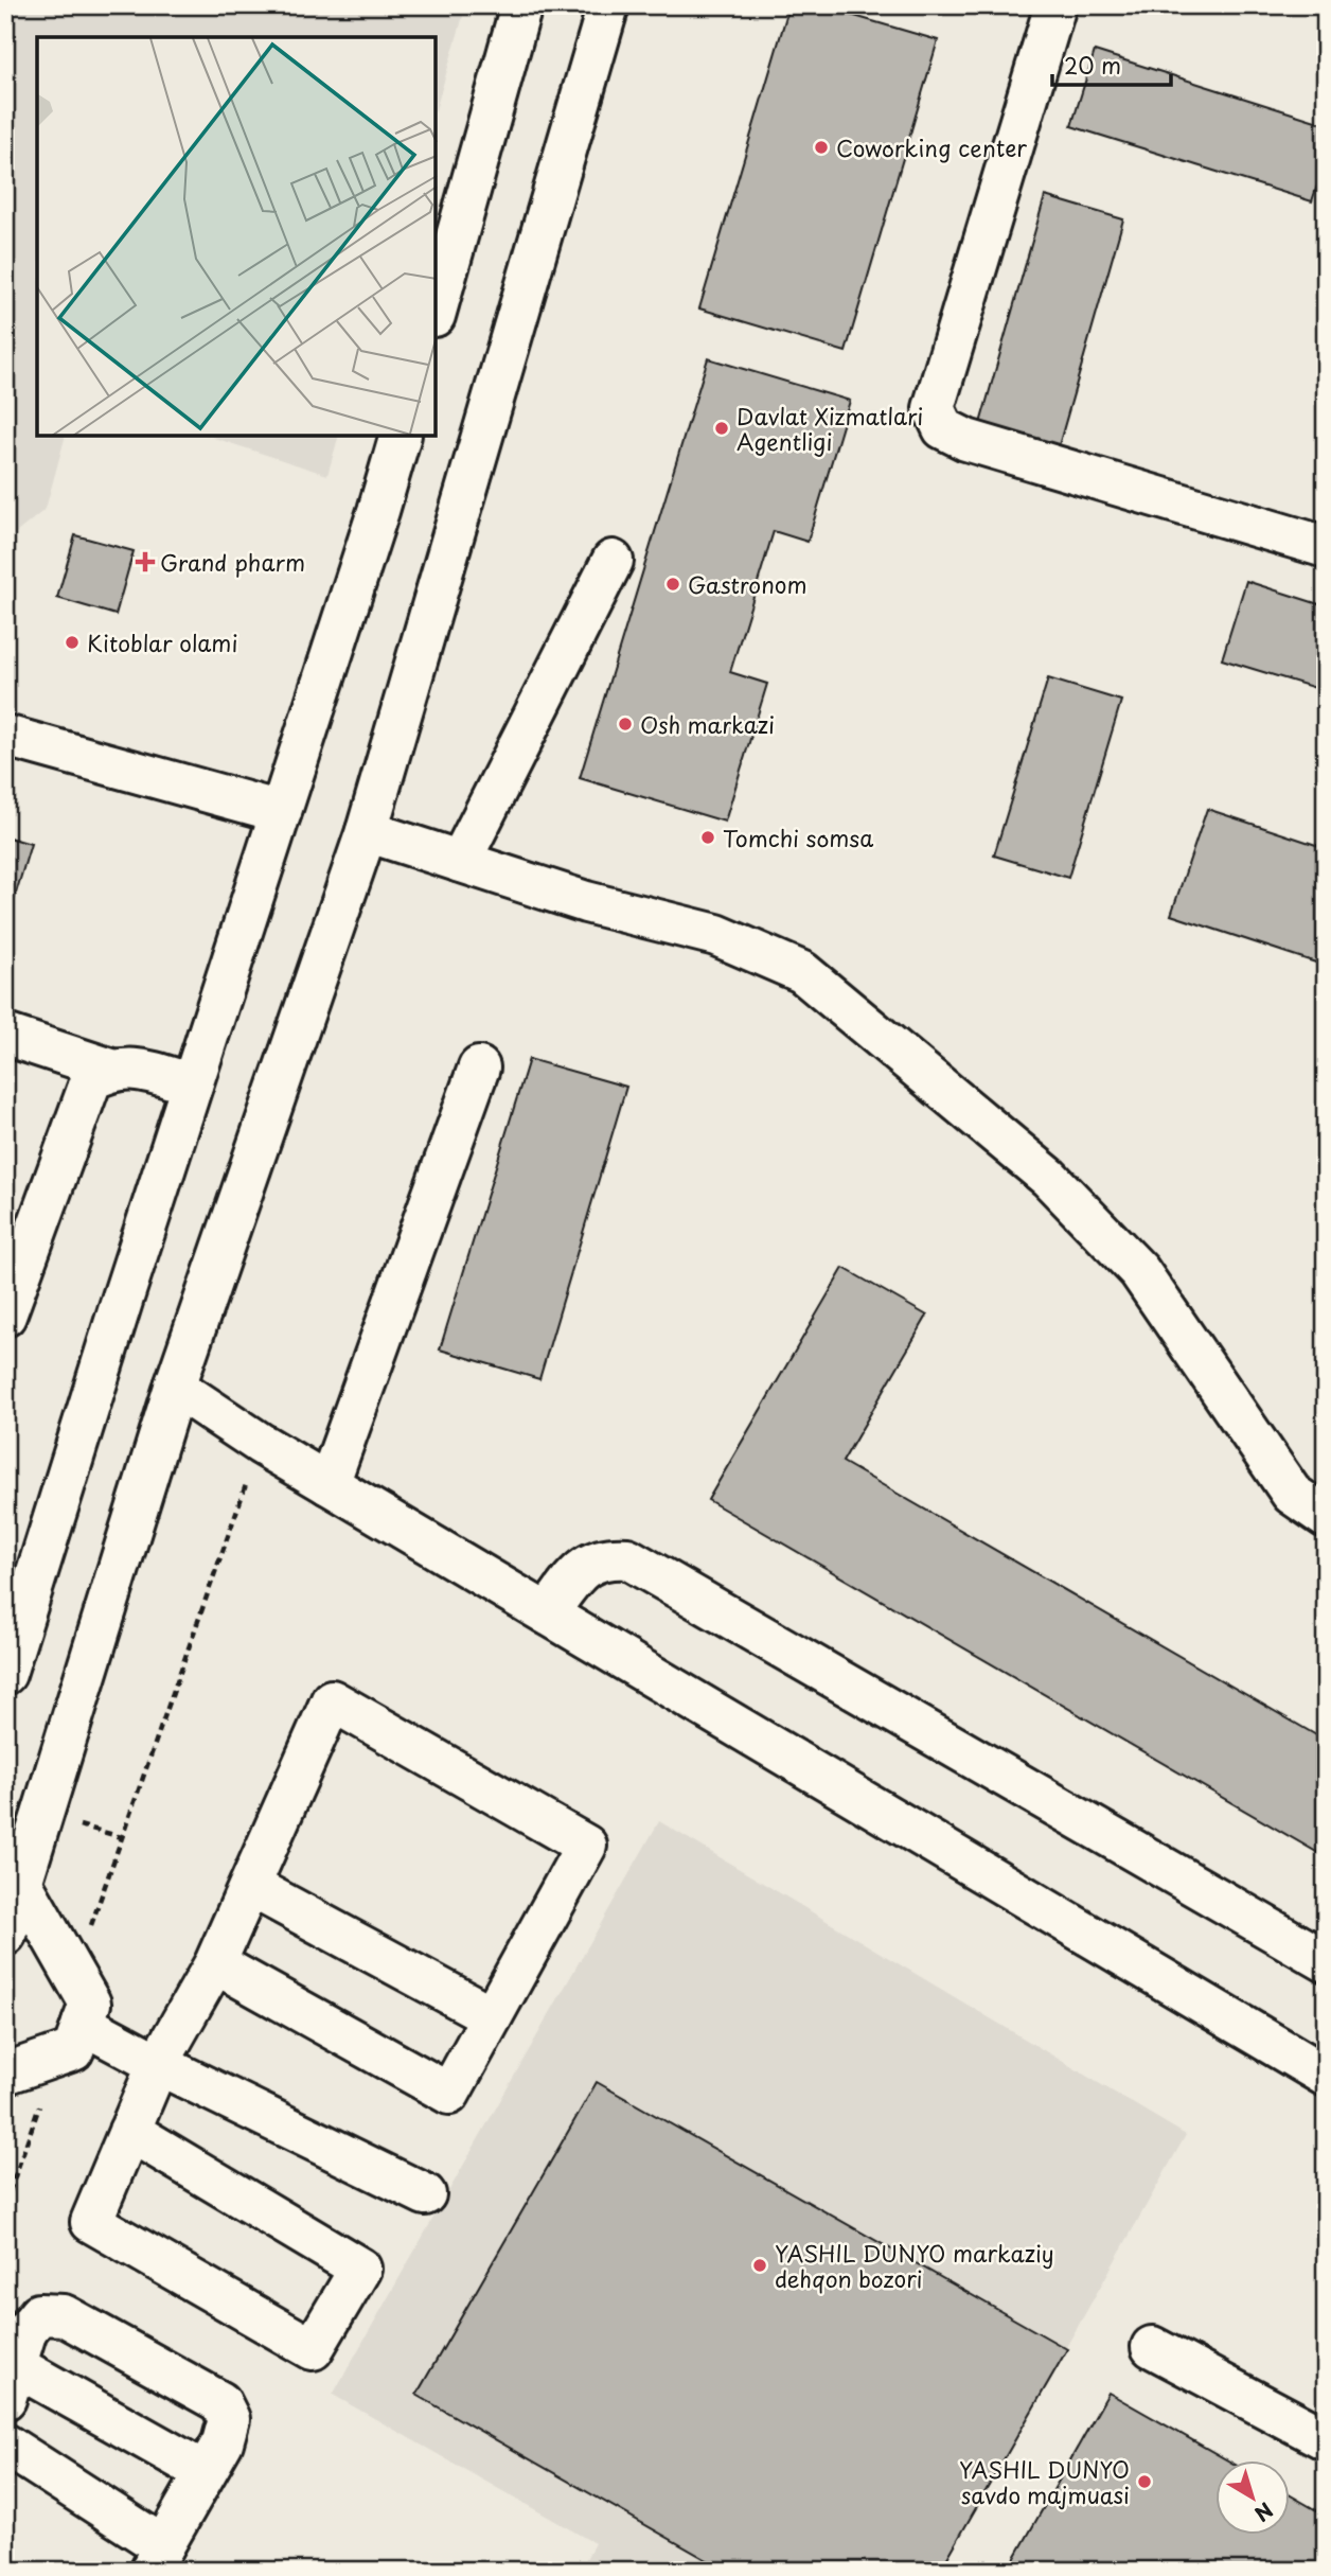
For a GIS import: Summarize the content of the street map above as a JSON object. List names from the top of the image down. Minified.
{"places":{"other":["Coworking center","Davlat Xizmatlari Agentligi","Gastronom","Kitoblar olami","Osh markazi","Tomchi somsa","YASHIL DUNYO markaziy dehqon bozori","YASHIL DUNYO savdo majmuasi"],"health":["Grand pharm"]},"scale_bar":"20 m","north":"bottom right"}
